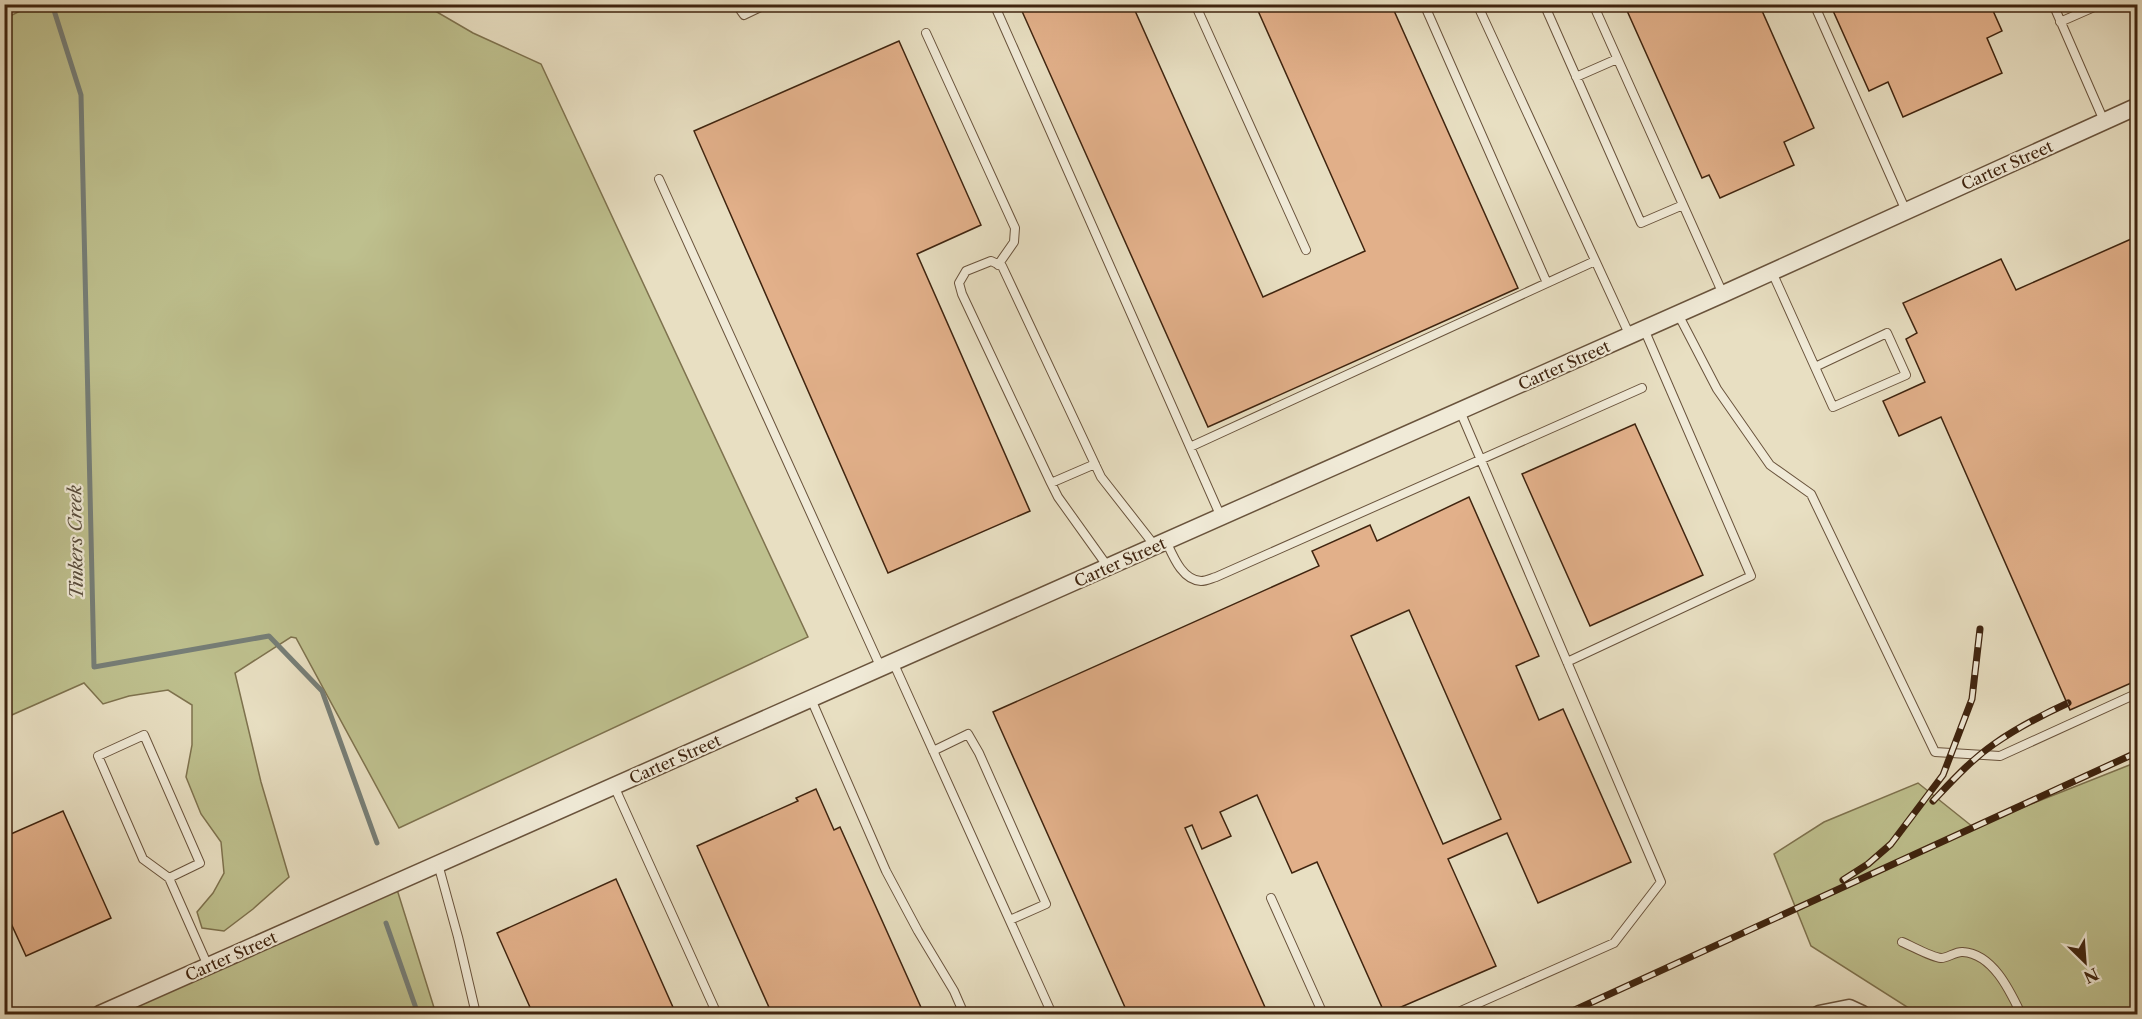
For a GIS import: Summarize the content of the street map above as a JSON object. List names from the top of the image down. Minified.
{"streets":{"street":["Carter Street"]},"water":["Tinkers Creek"],"north":"bottom right"}
